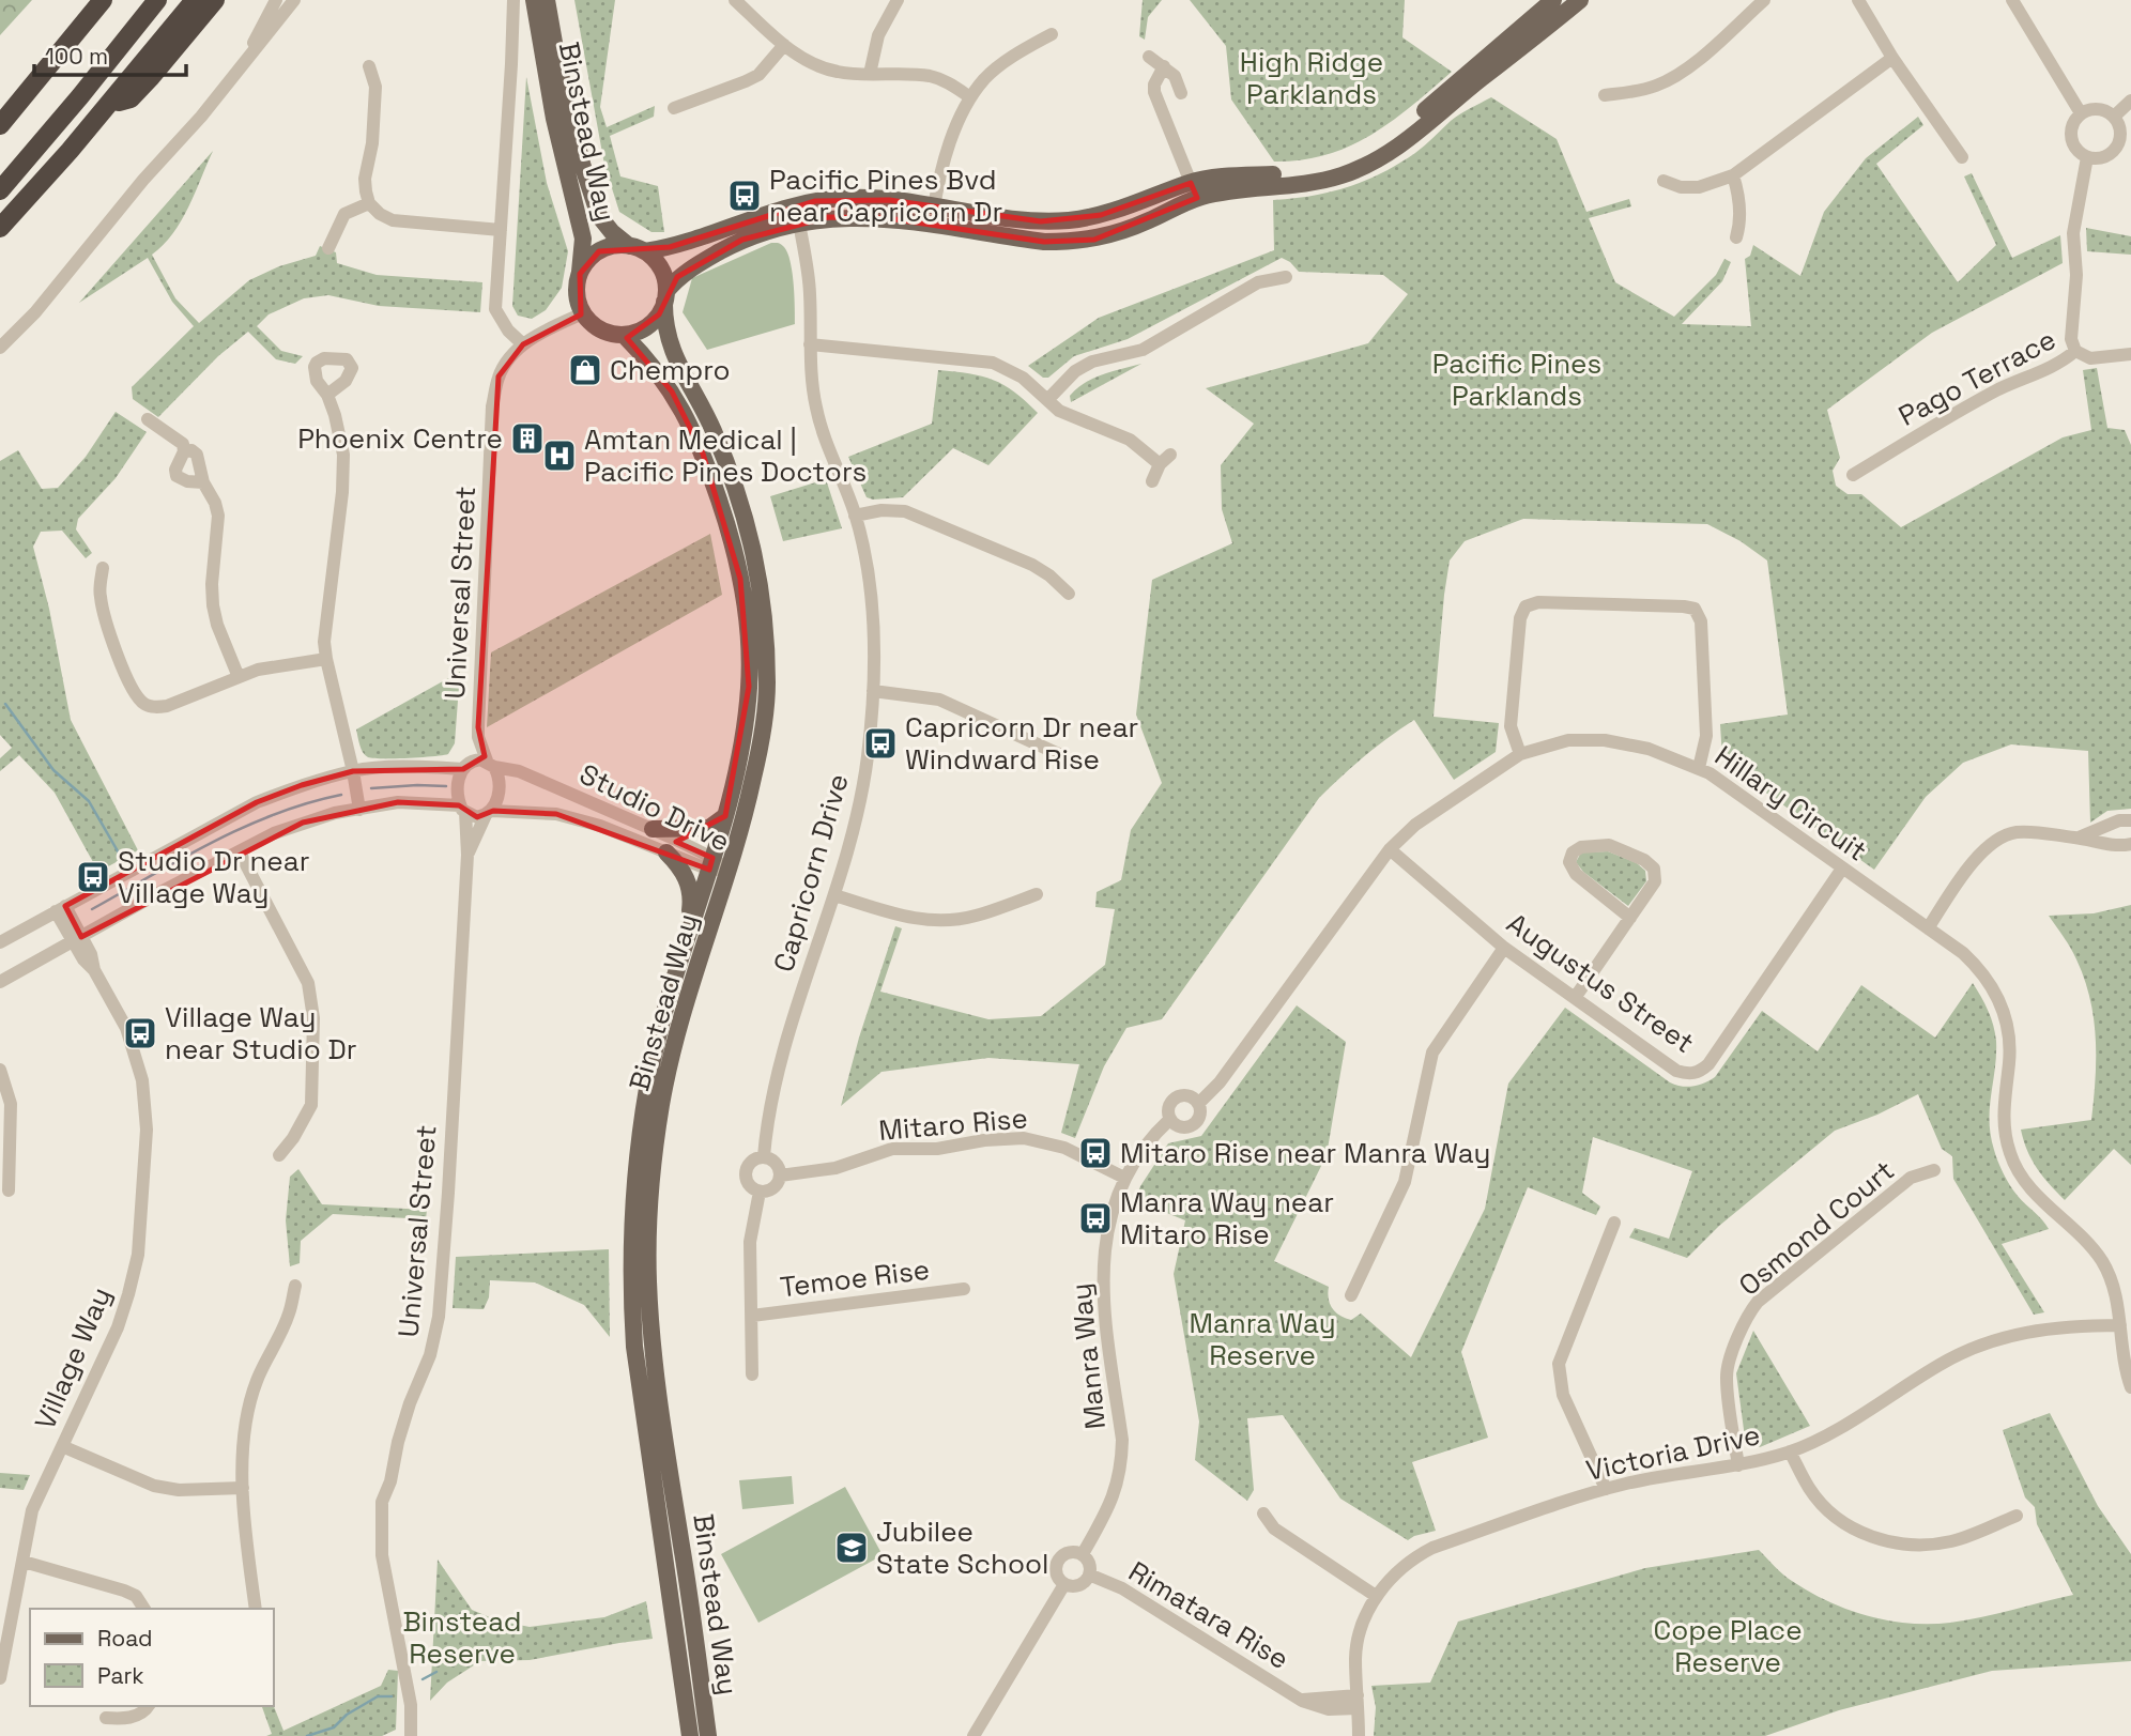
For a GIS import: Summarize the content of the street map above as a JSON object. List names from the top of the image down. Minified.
{"streets":{"main road":["Binstead Way"],"street":["Pago Terrace","Universal Street","Hillary Circuit","Studio Drive","Capricorn Drive","Augustus Street","Mitaro Rise","Osmond Court","Temoe Rise","Manra Way","Village Way","Victoria Drive","Rimatara Rise"]},"crossings":[["Binstead Way","Universal Street"],["Binstead Way","Studio Drive"],["Universal Street","Studio Drive"],["Hillary Circuit","Augustus Street"],["Hillary Circuit","Manra Way"],["Hillary Circuit","Victoria Drive"],["Capricorn Drive","Mitaro Rise"],["Mitaro Rise","Manra Way"],["Osmond Court","Victoria Drive"],["Manra Way","Rimatara Rise"],["Victoria Drive","Rimatara Rise"]],"parks":["High Ridge Parklands","Pacific Pines Parklands","Manra Way Reserve","Binstead Reserve","Cope Place Reserve"],"places":{"bus stop":["Pacific Pines Bvd near Capricorn Dr","Capricorn Dr near Windward Rise","Studio Dr near Village Way","Village Way near Studio Dr","Mitaro Rise near Manra Way","Manra Way near Mitaro Rise"],"shop":["Chempro"],"building":["Phoenix Centre"],"hospital":["Amtan Medical | Pacific Pines Doctors"],"school or university":["Jubilee State School"]},"legend":["Road","Park"],"scale_bar":"100 m"}
